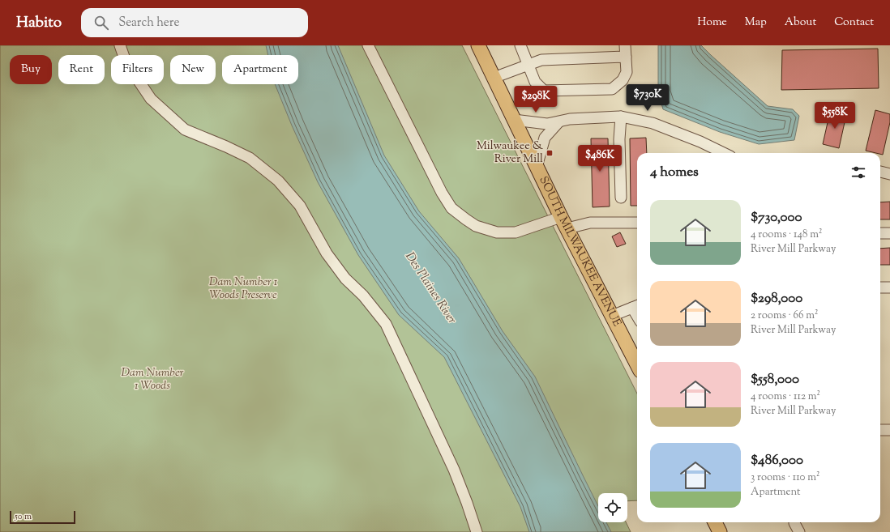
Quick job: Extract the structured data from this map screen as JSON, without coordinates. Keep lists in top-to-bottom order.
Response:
{
  "streets": {
    "main road": ["SOUTH MILWAUKEE AVENUE"]
  },
  "water": ["Des Plaines River"],
  "parks": ["Dam Number 1 Woods Preserve", "Dam Number 1 Woods"],
  "places": {
    "transit": ["Milwaukee & River Mill"]
  },
  "scale_bar": "50 m",
  "page": {
    "header": "Habito",
    "search": "Search here",
    "nav": [
      "Home",
      "Map",
      "About",
      "Contact"
    ],
    "chip": [
      "Buy",
      "Rent",
      "Filters",
      "New",
      "Apartment"
    ],
    "price": [
      "$730K",
      "$298K",
      "$558K",
      "$486K"
    ],
    "heading": "4 homes",
    "list": [
      {
        "name": "$730,000",
        "note": "4 rooms · 148 m² · River Mill Parkway"
      },
      {
        "name": "$298,000",
        "note": "2 rooms · 66 m² · River Mill Parkway"
      },
      {
        "name": "$558,000",
        "note": "4 rooms · 112 m² · River Mill Parkway"
      },
      {
        "name": "$486,000",
        "note": "3 rooms · 110 m² · Apartment"
      }
    ],
    "scale": "50 m"
  }
}
